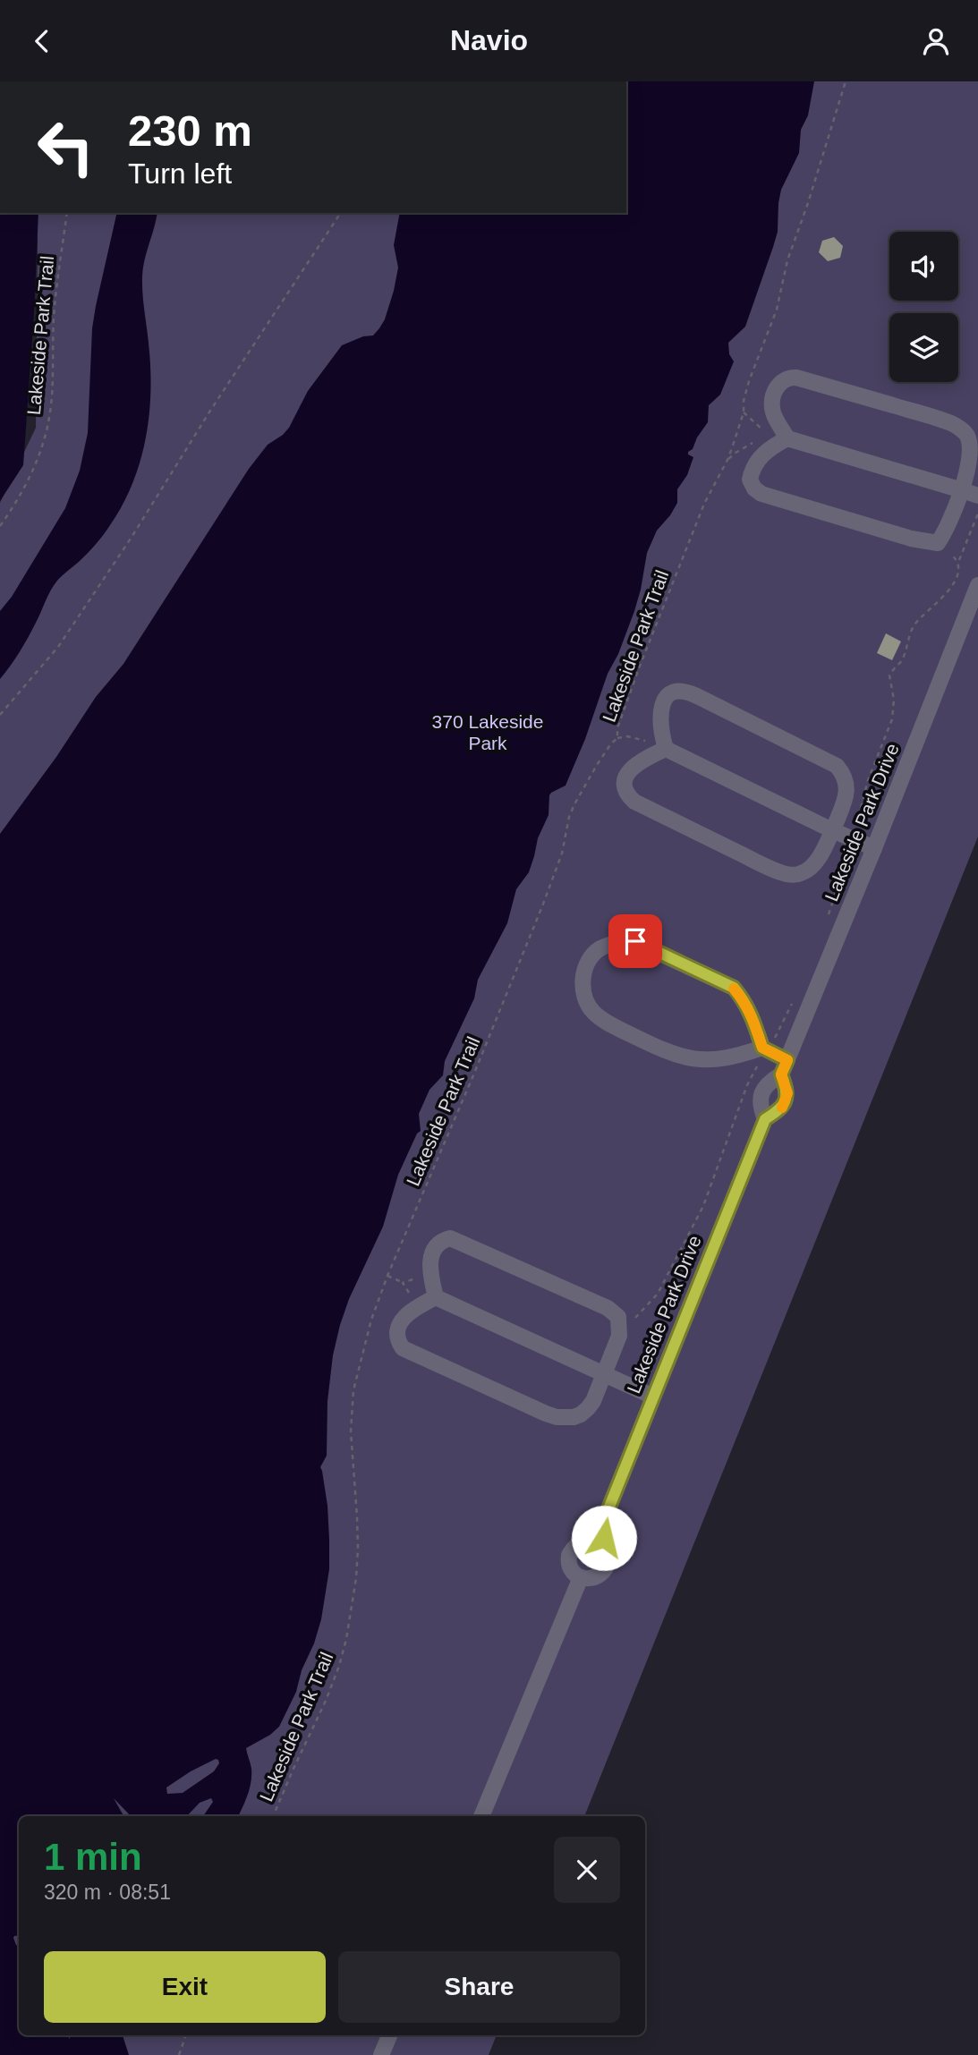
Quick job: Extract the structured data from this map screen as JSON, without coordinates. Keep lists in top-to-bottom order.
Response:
{
  "streets": {
    "street": ["Lakeside Park Drive"],
    "path": ["Lakeside Park Trail"]
  },
  "parks": ["370 Lakeside Park"],
  "page": {
    "header": "Navio",
    "turn": ["230 m", "Turn left"],
    "heading": ["1 min", "320 m · 08:51"],
    "buttons": ["Exit", "Share"]
  }
}
